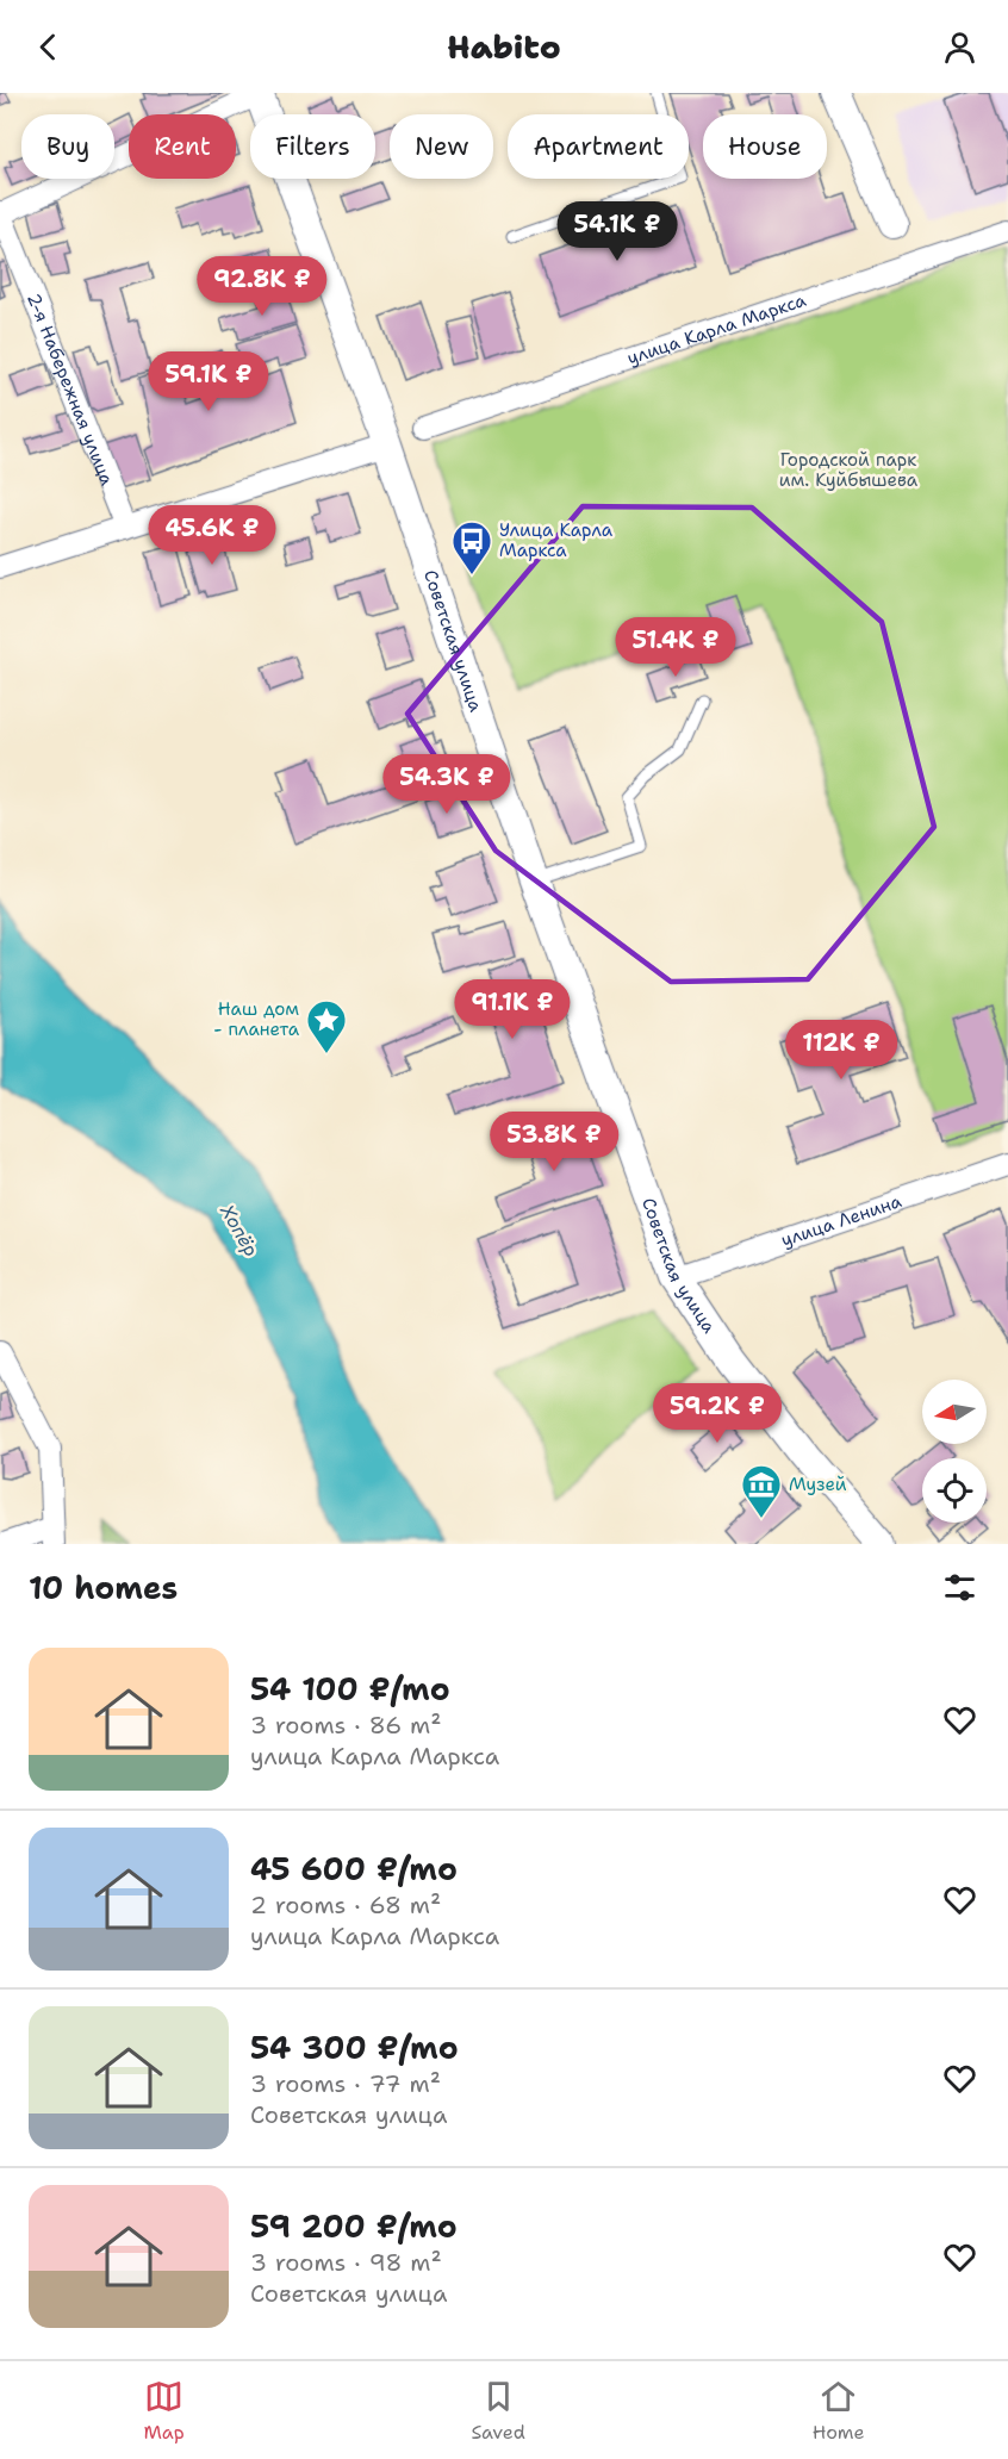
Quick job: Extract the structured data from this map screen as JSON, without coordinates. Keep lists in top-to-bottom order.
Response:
{
  "streets": {
    "street": [
      "улица Карла Маркса",
      "2-я Набережная улица",
      "Советская улица",
      "улица Ленина"
    ]
  },
  "crossings": [
    ["Советская улица", "улица Ленина"]
  ],
  "water": ["Хопёр"],
  "parks": ["Городской парк им. Куйбышева"],
  "places": {
    "bus stop": ["Улица Карла Маркса"],
    "place": ["Наш дом - планета"],
    "museum": ["Музей"]
  },
  "north": "left",
  "page": {
    "header": "Habito",
    "chip": [
      "Buy",
      "Rent",
      "Filters",
      "New",
      "Apartment",
      "House"
    ],
    "price": [
      "54.1K ₽",
      "92.8K ₽",
      "59.1K ₽",
      "45.6K ₽",
      "51.4K ₽",
      "54.3K ₽",
      "91.1K ₽",
      "112K ₽",
      "53.8K ₽",
      "59.2K ₽"
    ],
    "heading": "10 homes",
    "list": [
      {
        "name": "54 100 ₽/mo",
        "note": "3 rooms · 86 m² · улица Карла Маркса"
      },
      {
        "name": "45 600 ₽/mo",
        "note": "2 rooms · 68 m² · улица Карла Маркса"
      },
      {
        "name": "54 300 ₽/mo",
        "note": "3 rooms · 77 m² · Советская улица"
      },
      {
        "name": "59 200 ₽/mo",
        "note": "3 rooms · 98 m² · Советская улица"
      }
    ],
    "tabs": ["Map", "Saved", "Home"]
  }
}
